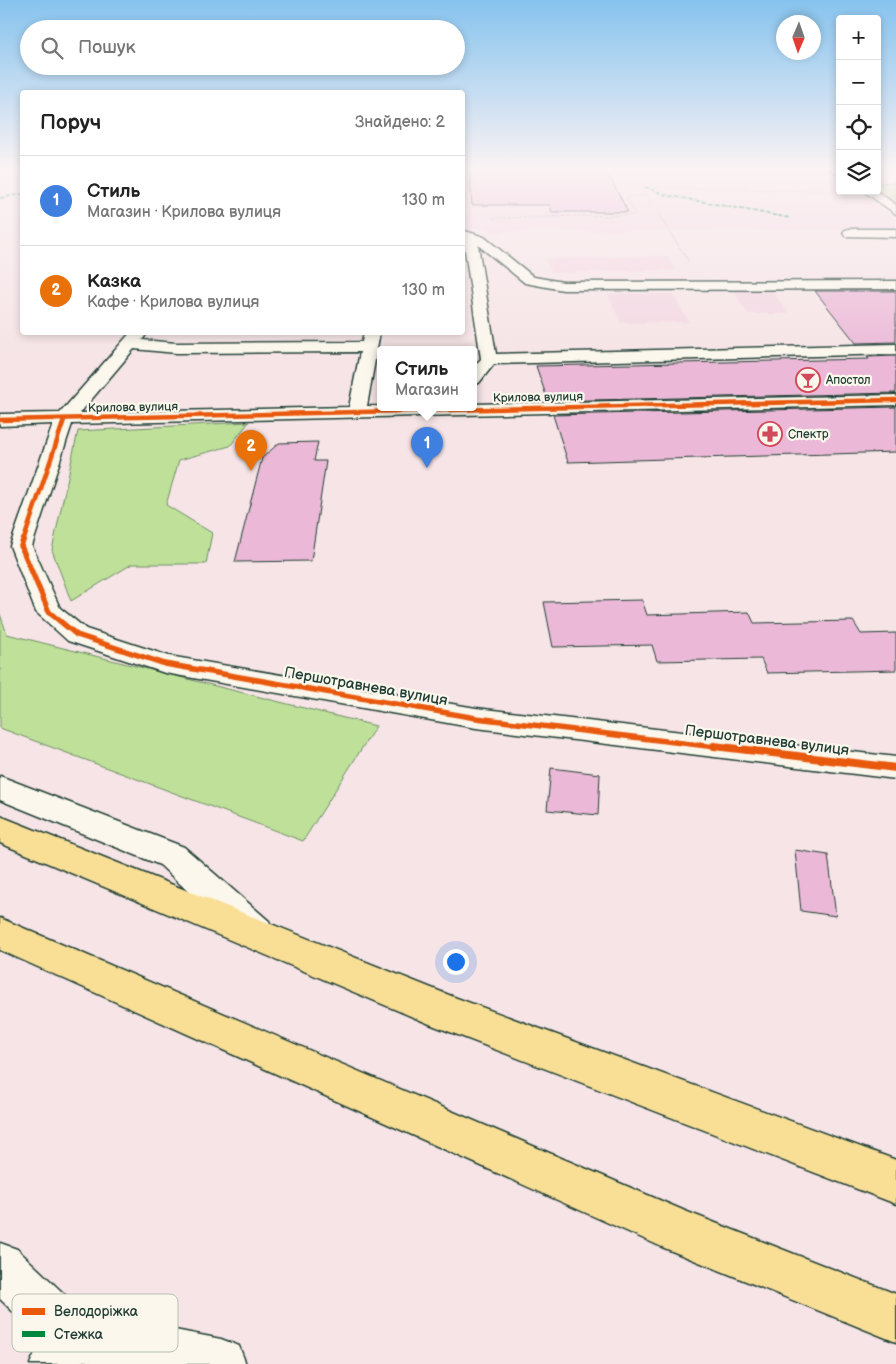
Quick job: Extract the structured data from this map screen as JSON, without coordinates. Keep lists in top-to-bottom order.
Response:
{
  "streets": {
    "street": ["Крилова вулиця", "Першотравнева вулиця"]
  },
  "crossings": [
    ["Крилова вулиця", "Першотравнева вулиця"]
  ],
  "places": {
    "bar": ["Апостол"],
    "pharmacy": ["Спектр"]
  },
  "legend": ["Велодоріжка", "Стежка"],
  "north": "bottom",
  "page": {
    "map_buttons": ["+", "−"],
    "search": "Пошук",
    "heading": ["Поруч", "Знайдено: 2"],
    "list": [
      {
        "mark": "1",
        "name": "Стиль",
        "note": "Магазин · Крилова вулиця",
        "value": "130 m"
      },
      {
        "mark": "2",
        "name": "Казка",
        "note": "Кафе · Крилова вулиця",
        "value": "130 m"
      }
    ],
    "popup": ["Стиль", "Магазин"],
    "pins": ["1", "2"]
  }
}
